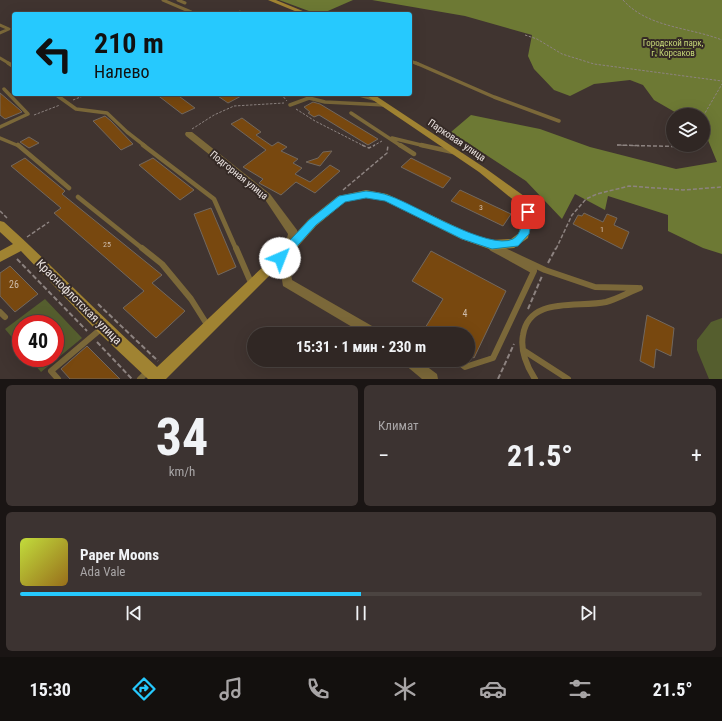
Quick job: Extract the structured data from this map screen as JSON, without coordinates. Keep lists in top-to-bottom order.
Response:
{
  "streets": {
    "street": ["Парковая улица", "Подгорная улица", "Краснофлотская улица"]
  },
  "parks": ["Городской парк, г. Корсаков"],
  "house_numbers": [
    "3",
    "1",
    "25",
    "26",
    "4"
  ],
  "page": {
    "turn": ["210 m", "Налево"],
    "limit": "40",
    "trip": "15:31 · 1 мин · 230 m",
    "tile": [
      ["34", "km/h"],
      "Климат"
    ],
    "heat": ["−", "21.5°", "+"],
    "song": ["Paper Moons", "Ada Vale"],
    "tabs": ["15:30", "21.5°"]
  }
}
